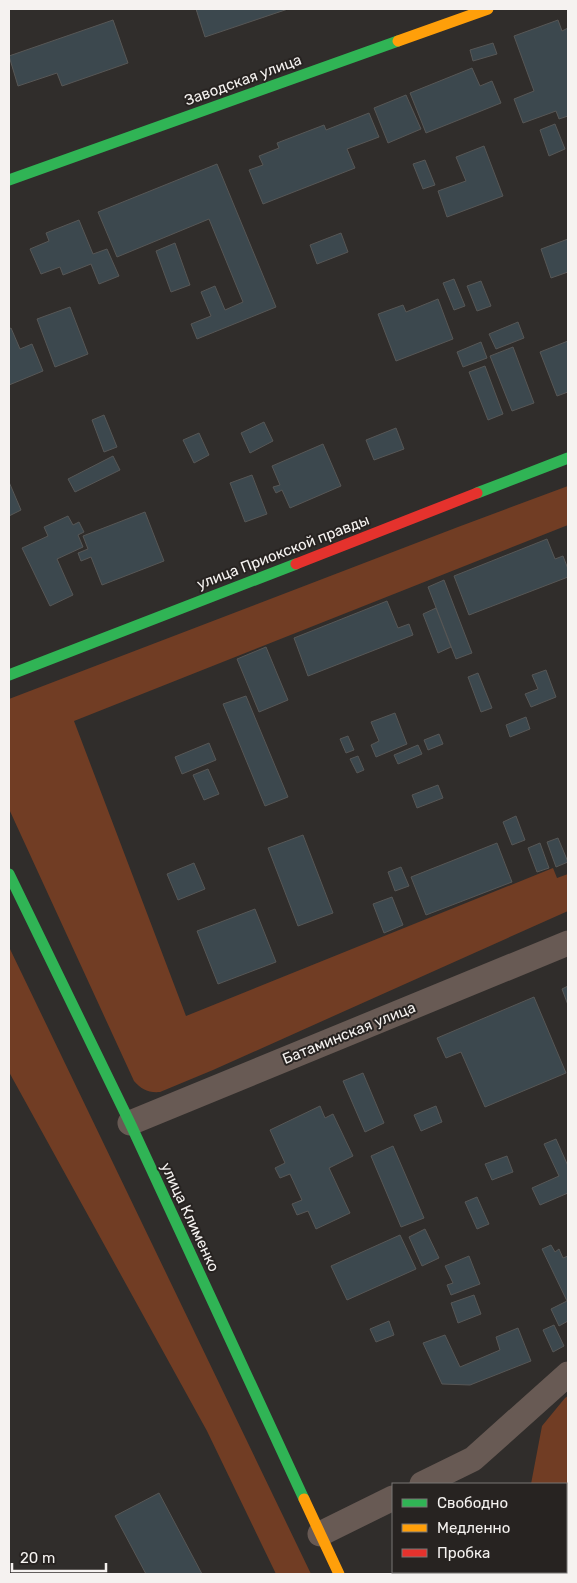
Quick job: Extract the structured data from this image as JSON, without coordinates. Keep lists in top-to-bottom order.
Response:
{
  "streets": {
    "street": [
      "Заводская улица",
      "улица Приокской правды",
      "Батаминская улица",
      "улица Клименко"
    ]
  },
  "crossings": [
    ["Батаминская улица", "улица Клименко"]
  ],
  "legend": ["Свободно", "Медленно", "Пробка"],
  "scale_bar": "20 m"
}
